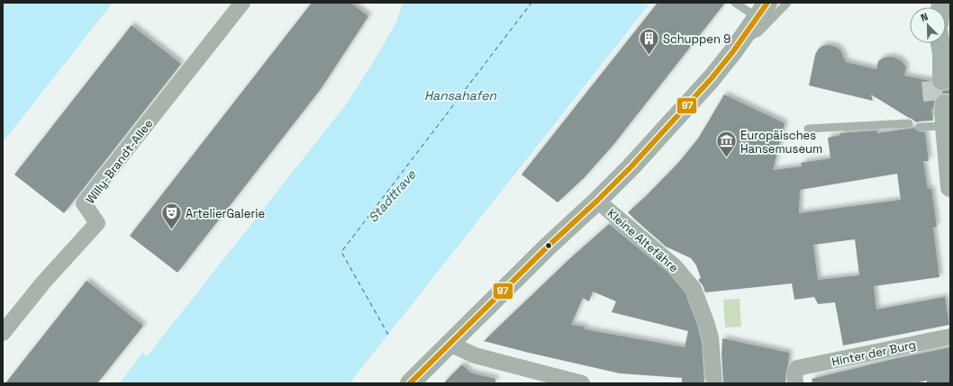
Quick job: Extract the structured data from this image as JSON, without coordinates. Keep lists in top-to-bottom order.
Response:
{
  "streets": {
    "street": ["Willy-Brandt-Allee", "Kleine Altefähre", "Hinter der Burg"]
  },
  "water": ["Hansahafen", "Stadttrave"],
  "places": {
    "building": ["Schuppen 9"],
    "museum": ["Europäisches Hansemuseum"],
    "theatre": ["ArtelierGalerie"]
  },
  "lines": ["transit line 97"],
  "north": "top left"
}
